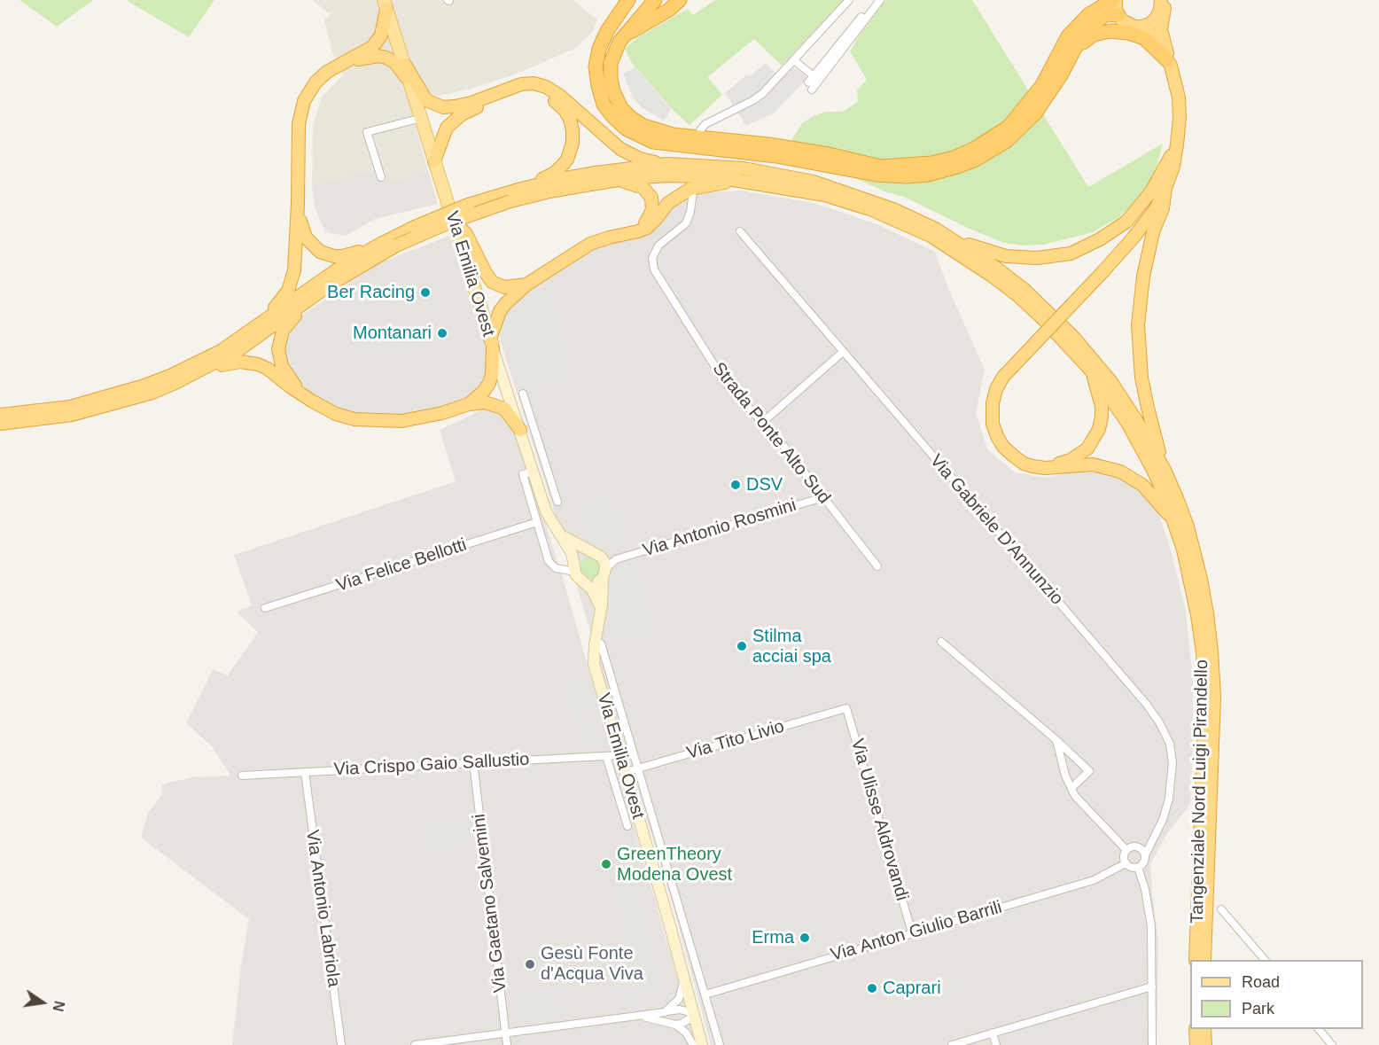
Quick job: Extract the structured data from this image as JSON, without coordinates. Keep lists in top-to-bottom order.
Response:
{
  "streets": {
    "highway": ["Tangenziale Nord Luigi Pirandello"],
    "main road": ["Via Emilia Ovest"],
    "street": [
      "Strada Ponte Alto Sud",
      "Via Antonio Rosmini",
      "Via Gabriele D'Annunzio",
      "Via Felice Bellotti",
      "Via Tito Livio",
      "Via Crispo Gaio Sallustio",
      "Via Ulisse Aldrovandi",
      "Via Gaetano Salvemini",
      "Via Antonio Labriola",
      "Via Anton Giulio Barrili"
    ]
  },
  "crossings": [
    ["Via Emilia Ovest", "Via Tito Livio"],
    ["Via Emilia Ovest", "Via Crispo Gaio Sallustio"],
    ["Via Emilia Ovest", "Via Anton Giulio Barrili"],
    ["Strada Ponte Alto Sud", "Via Antonio Rosmini"],
    ["Via Gabriele D'Annunzio", "Via Anton Giulio Barrili"],
    ["Via Tito Livio", "Via Ulisse Aldrovandi"],
    ["Via Crispo Gaio Sallustio", "Via Gaetano Salvemini"],
    ["Via Crispo Gaio Sallustio", "Via Antonio Labriola"],
    ["Via Ulisse Aldrovandi", "Via Anton Giulio Barrili"]
  ],
  "places": [
    "Ber Racing",
    "Montanari",
    "DSV",
    "Stilma acciai spa",
    "GreenTheory Modena Ovest",
    "Erma",
    "Gesù Fonte d'Acqua Viva",
    "Caprari"
  ],
  "legend": ["Road", "Park"],
  "north": "right"
}
